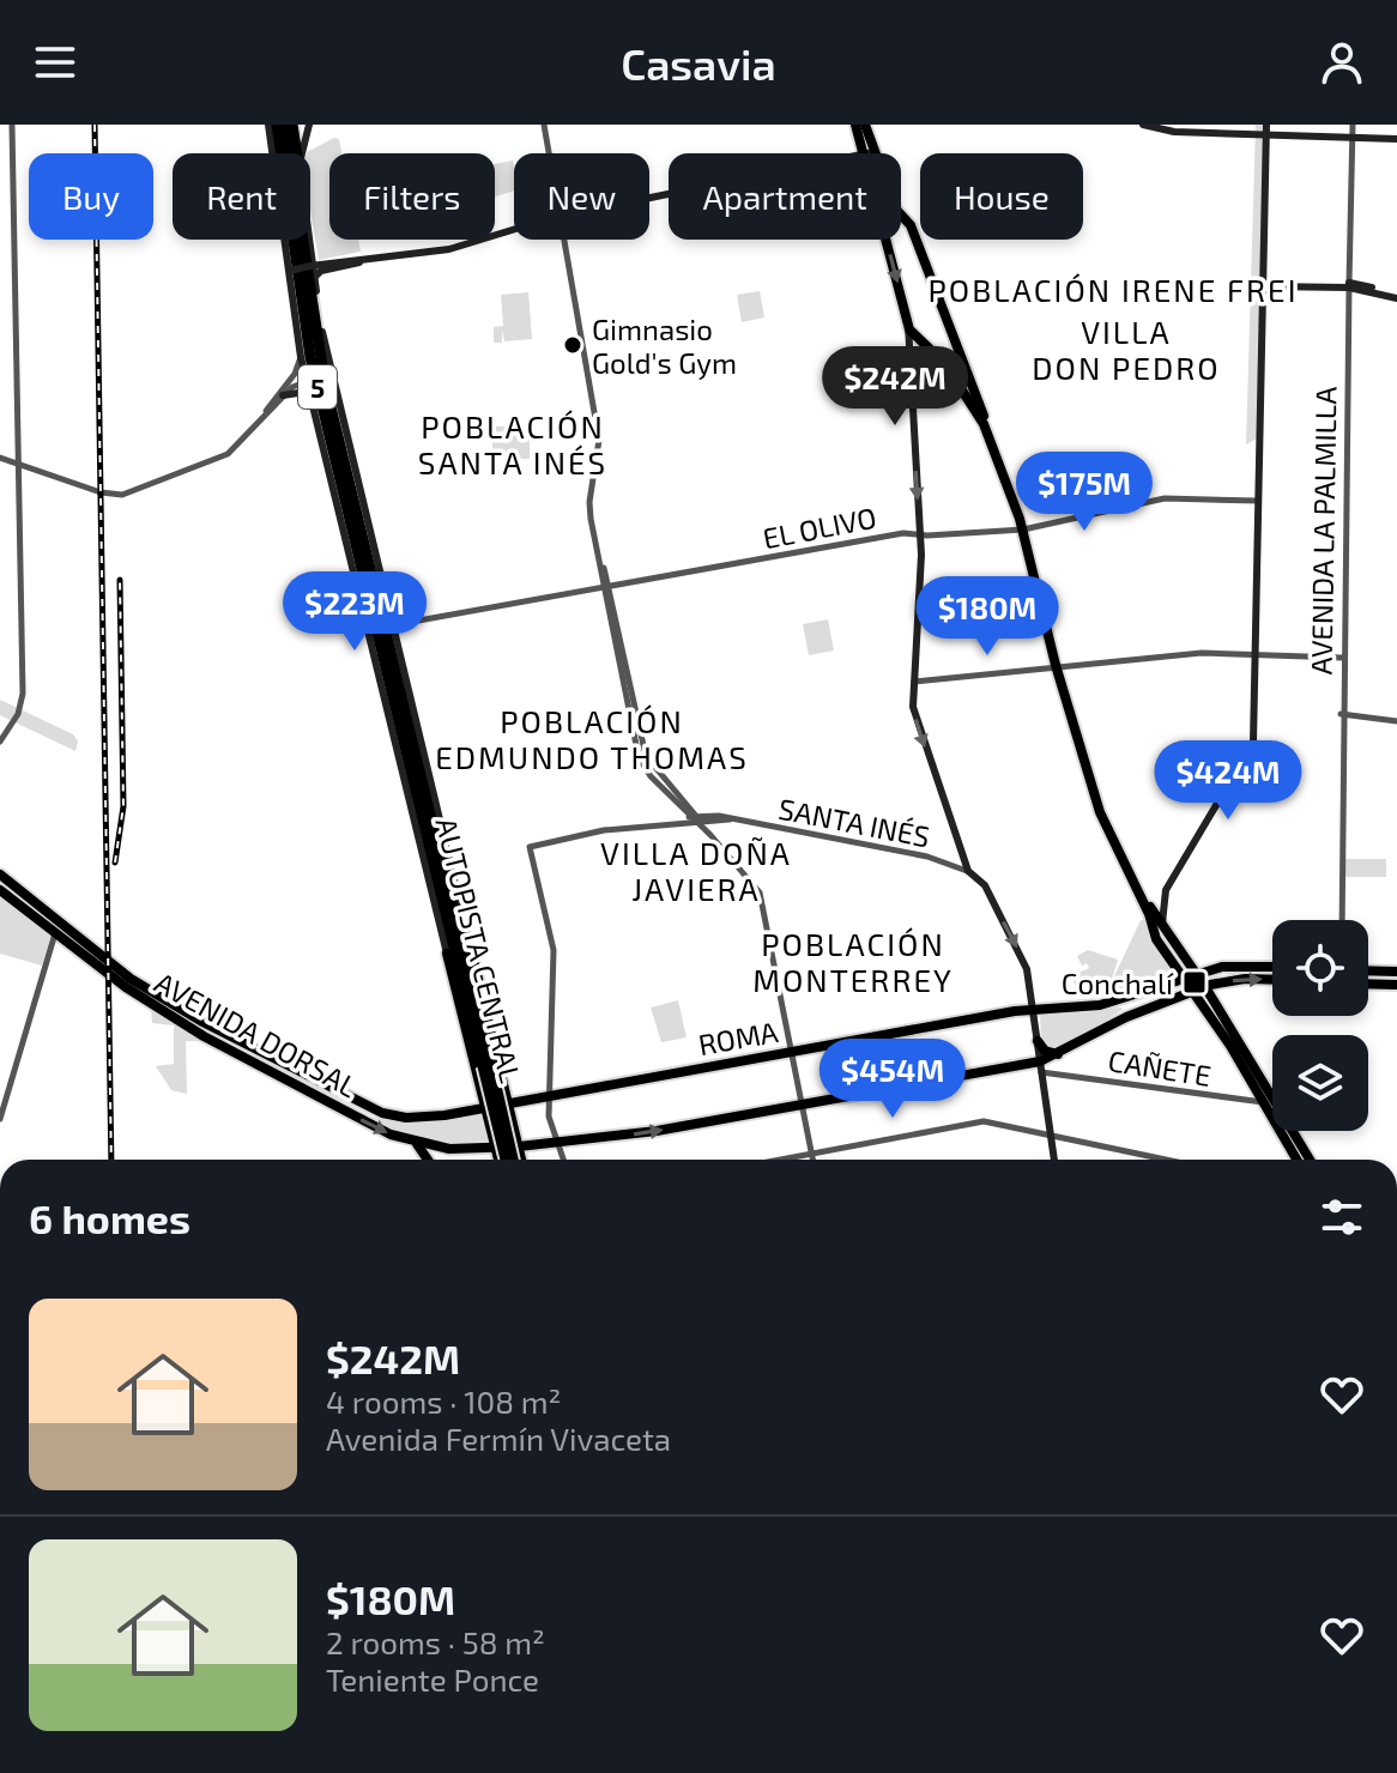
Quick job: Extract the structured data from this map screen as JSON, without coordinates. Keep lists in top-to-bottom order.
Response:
{
  "streets": {
    "highway": ["5", "AUTOPISTA CENTRAL"],
    "main road": ["AVENIDA DORSAL", "ROMA"],
    "street": [
      "EL OLIVO",
      "AVENIDA LA PALMILLA",
      "SANTA INÉS",
      "CAÑETE"
    ]
  },
  "crossings": [
    ["SANTA INÉS", "ROMA"],
    ["AVENIDA DORSAL", "ROMA"],
    ["AVENIDA DORSAL", "CAÑETE"]
  ],
  "districts": [
    "POBLACIÓN IRENE FREI",
    "VILLA DON PEDRO",
    "POBLACIÓN SANTA INÉS",
    "POBLACIÓN EDMUNDO THOMAS",
    "VILLA DOÑA JAVIERA",
    "POBLACIÓN MONTERREY"
  ],
  "places": {
    "other": ["Gimnasio Gold's Gym"],
    "transit": ["Conchalí"]
  },
  "page": {
    "header": "Casavia",
    "chip": [
      "Buy",
      "Rent",
      "Filters",
      "New",
      "Apartment",
      "House"
    ],
    "price": [
      "$242M",
      "$175M",
      "$223M",
      "$180M",
      "$424M",
      "$454M"
    ],
    "heading": "6 homes",
    "list": [
      {
        "name": "$242M",
        "note": "4 rooms · 108 m² · Avenida Fermín Vivaceta"
      },
      {
        "name": "$180M",
        "note": "2 rooms · 58 m² · Teniente Ponce"
      }
    ]
  }
}
